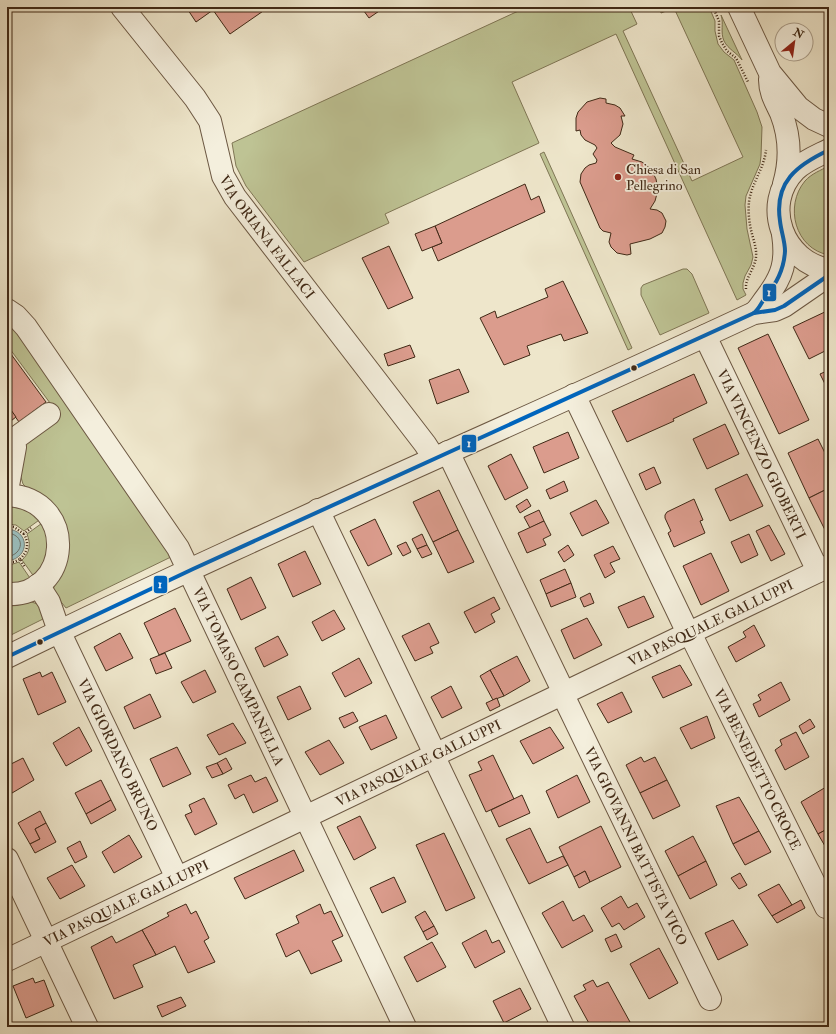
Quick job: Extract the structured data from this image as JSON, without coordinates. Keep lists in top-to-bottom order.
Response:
{
  "streets": {
    "street": [
      "VIA ORIANA FALLACI",
      "VIA VINCENZO GIOBERTI",
      "VIA PASQUALE GALLUPPI",
      "VIA TOMASO CAMPANELLA",
      "VIA GIORDANO BRUNO",
      "VIA BENEDETTO CROCE",
      "VIA GIOVANNI BATTISTA VICO"
    ]
  },
  "crossings": [
    ["VIA ORIANA FALLACI", "VIA GIOVANNI BATTISTA VICO"],
    ["VIA VINCENZO GIOBERTI", "VIA PASQUALE GALLUPPI"],
    ["VIA PASQUALE GALLUPPI", "VIA TOMASO CAMPANELLA"],
    ["VIA PASQUALE GALLUPPI", "VIA GIORDANO BRUNO"],
    ["VIA PASQUALE GALLUPPI", "VIA BENEDETTO CROCE"],
    ["VIA PASQUALE GALLUPPI", "VIA GIOVANNI BATTISTA VICO"]
  ],
  "places": ["Chiesa di San Pellegrino"],
  "lines": ["transit line 1"],
  "north": "top right"
}
